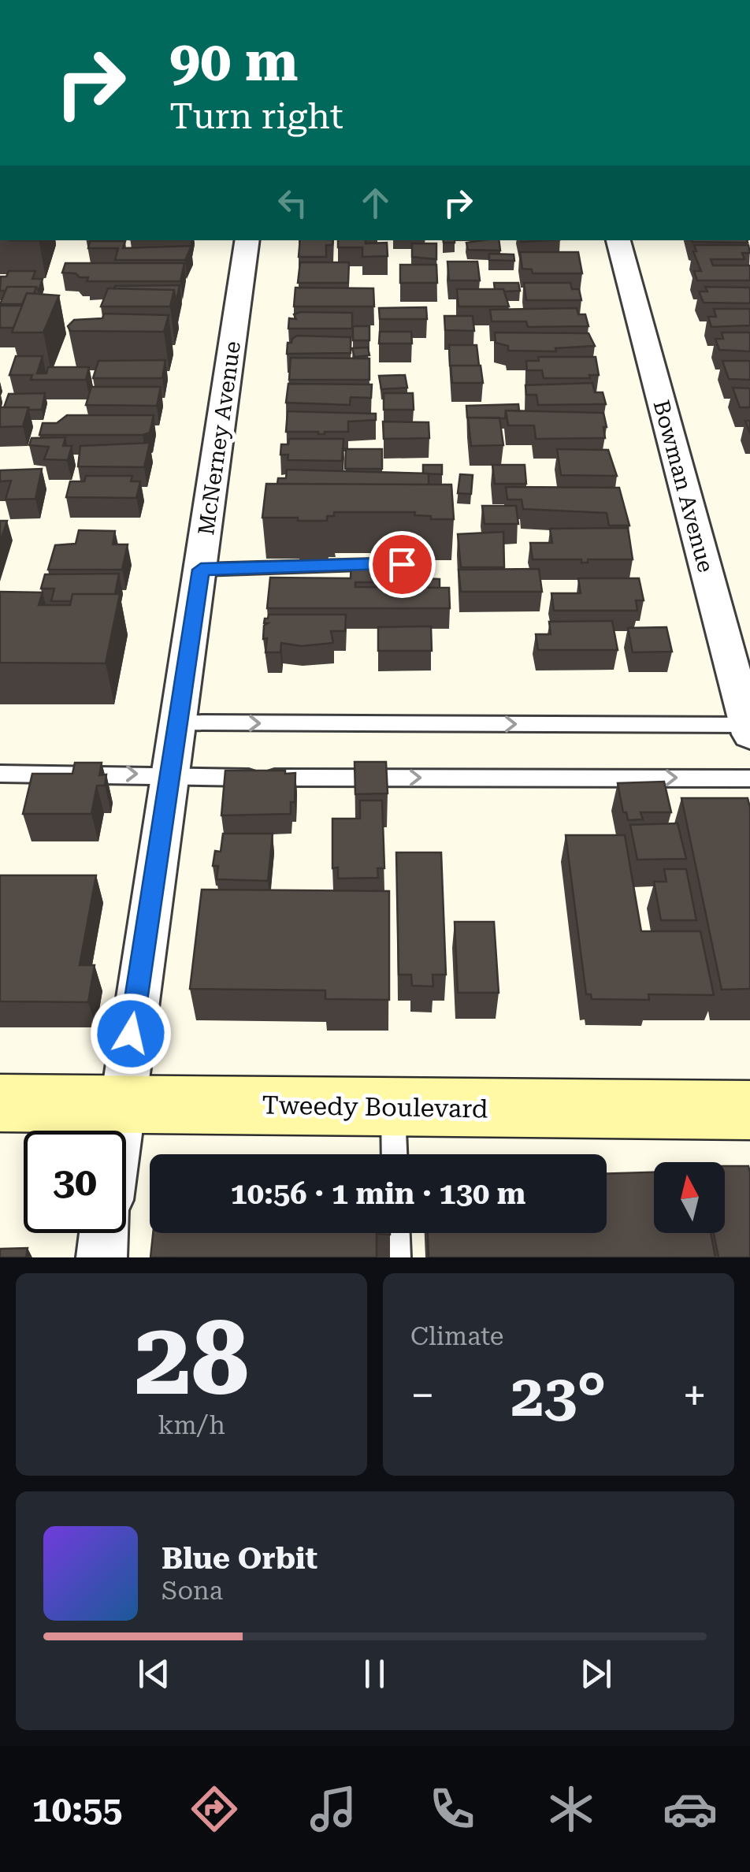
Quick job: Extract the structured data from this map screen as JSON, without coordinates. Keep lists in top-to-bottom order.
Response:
{
  "streets": {
    "main road": ["Tweedy Boulevard"],
    "street": ["McNerney Avenue", "Bowman Avenue"]
  },
  "crossings": [
    ["McNerney Avenue", "Tweedy Boulevard"]
  ],
  "north": "top",
  "page": {
    "turn": ["90 m", "Turn right"],
    "limit": "30",
    "trip": "10:56 · 1 min · 130 m",
    "tile": [
      ["28", "km/h"],
      "Climate"
    ],
    "heat": ["−", "23°", "+"],
    "song": ["Blue Orbit", "Sona"],
    "tabs": "10:55"
  }
}
